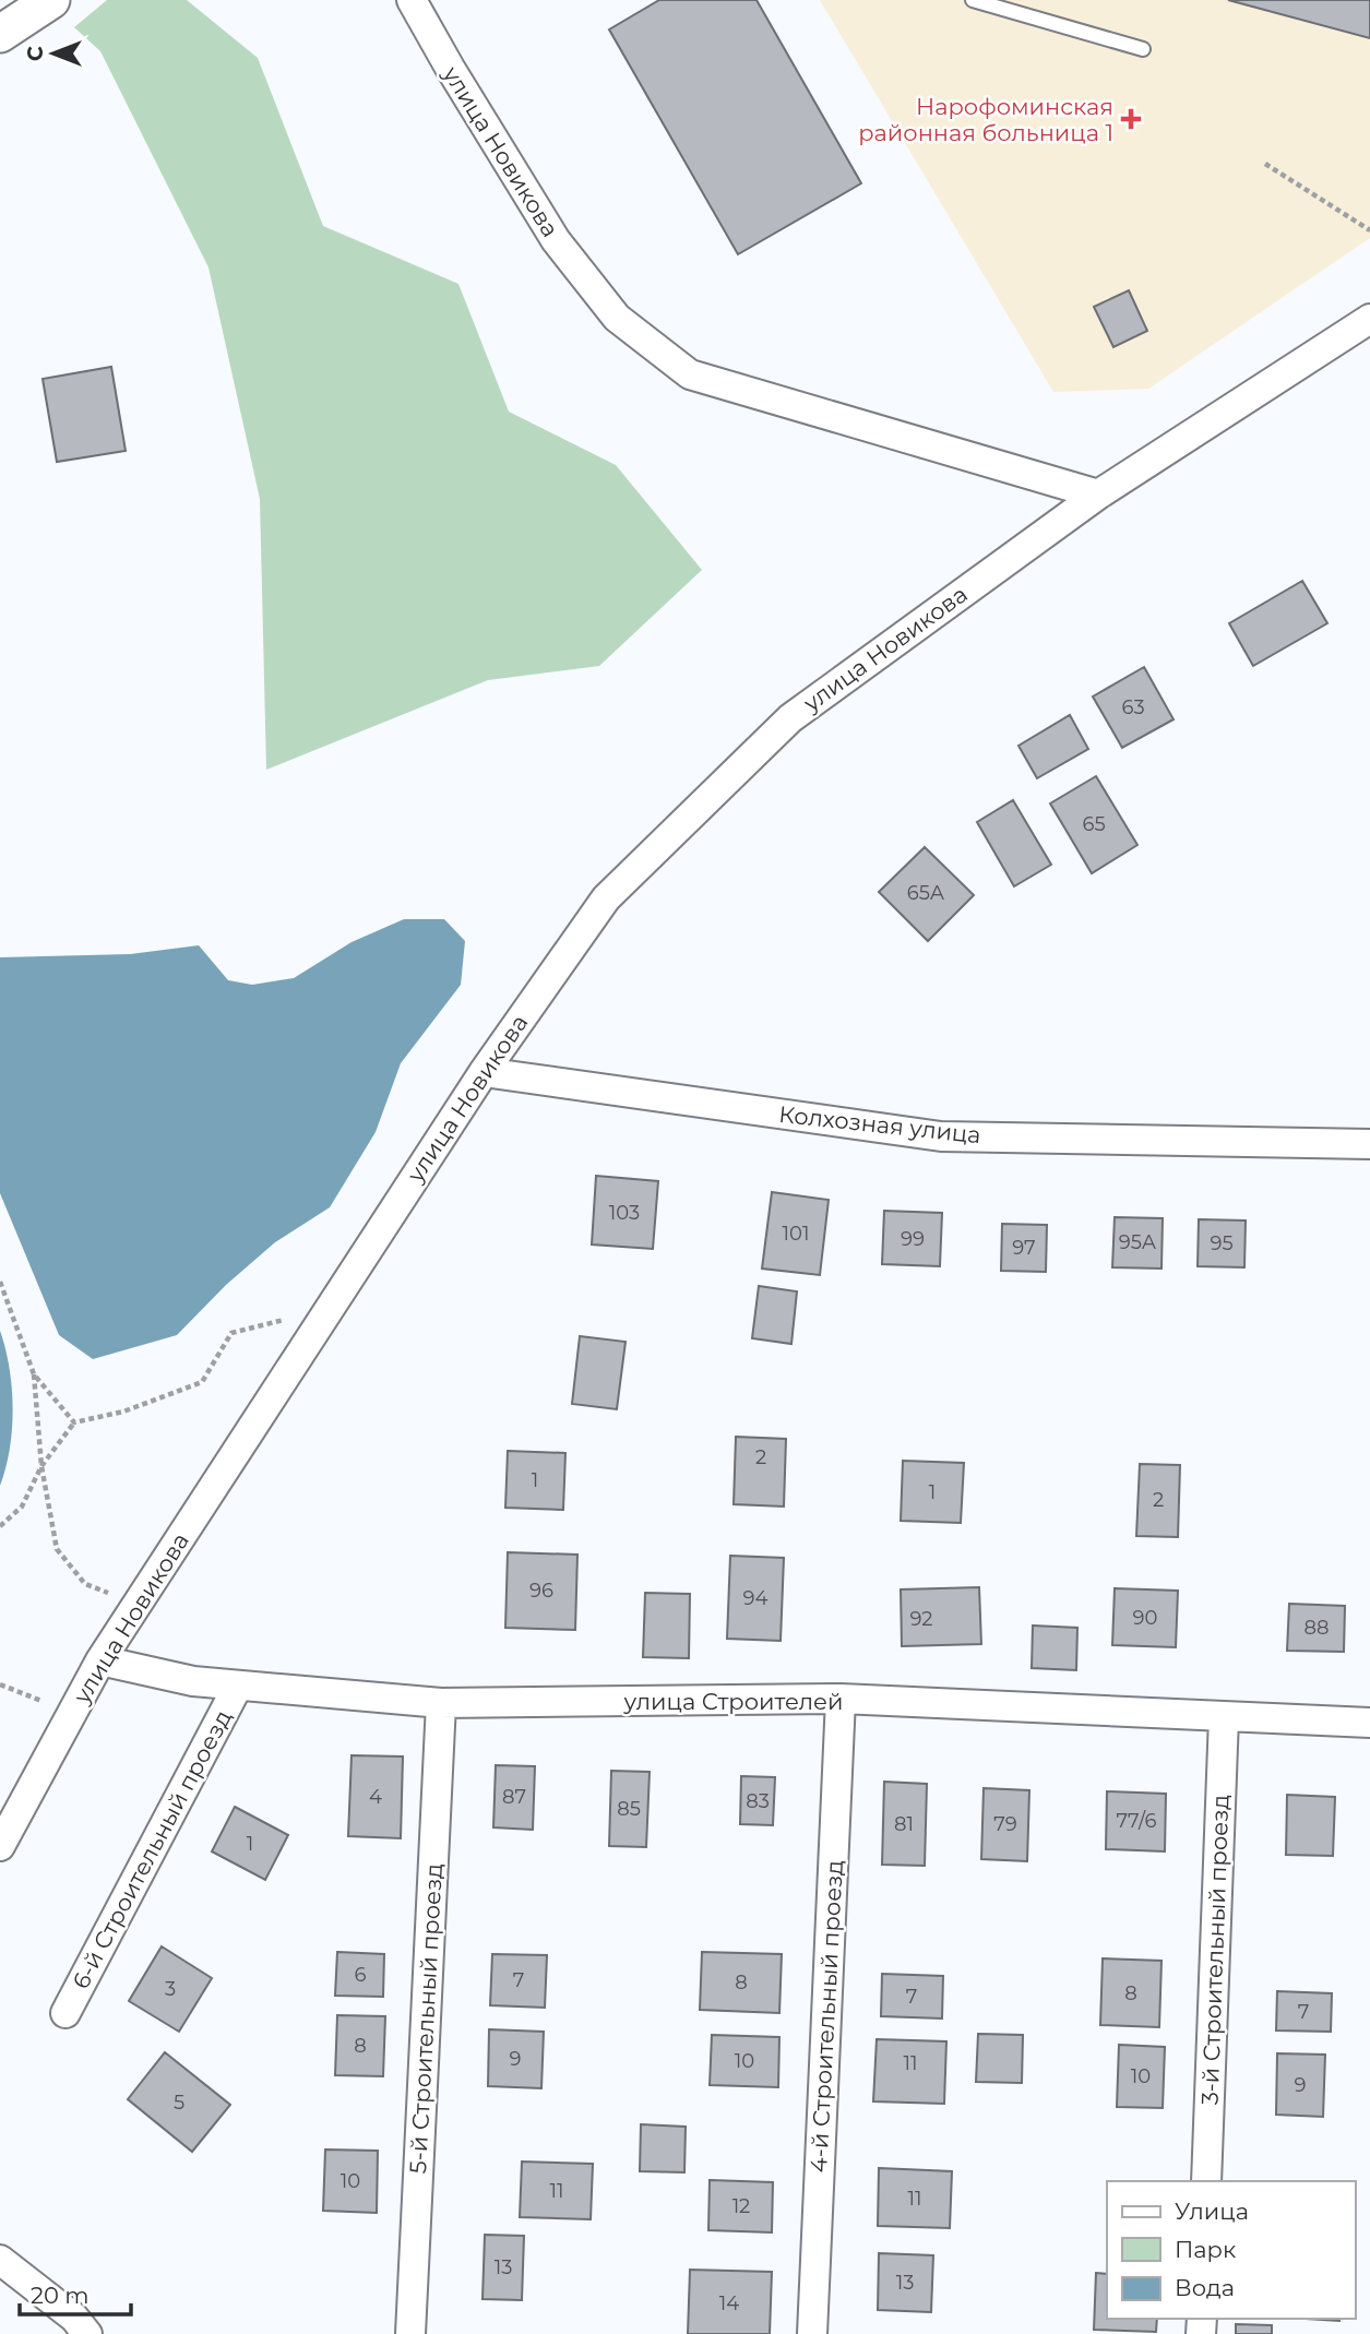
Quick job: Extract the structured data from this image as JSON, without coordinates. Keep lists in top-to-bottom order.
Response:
{
  "streets": {
    "street": [
      "улица Новикова",
      "Колхозная улица",
      "улица Строителей",
      "6-й Строительный проезд",
      "3-й Строительный проезд",
      "4-й Строительный проезд",
      "5-й Строительный проезд"
    ]
  },
  "crossings": [
    ["улица Новикова", "Колхозная улица"],
    ["улица Новикова", "улица Строителей"],
    ["улица Строителей", "6-й Строительный проезд"],
    ["улица Строителей", "3-й Строительный проезд"],
    ["улица Строителей", "4-й Строительный проезд"],
    ["улица Строителей", "5-й Строительный проезд"]
  ],
  "places": {
    "health": ["Нарофоминская районная больница 1"]
  },
  "house_numbers": [
    "63",
    "65",
    "65А",
    "103",
    "101",
    "99",
    "95А",
    "95",
    "97",
    "2",
    "1",
    "1",
    "2",
    "96",
    "94",
    "90",
    "92",
    "88",
    "4",
    "87",
    "83",
    "85",
    "77/6",
    "81",
    "79",
    "1",
    "6",
    "7",
    "8",
    "3",
    "8",
    "7",
    "7",
    "8",
    "9",
    "10",
    "11",
    "10",
    "9",
    "5",
    "10",
    "11",
    "11",
    "12",
    "13",
    "13",
    "14"
  ],
  "legend": ["Улица", "Парк", "Вода"],
  "scale_bar": "20 m",
  "north": "left"
}
